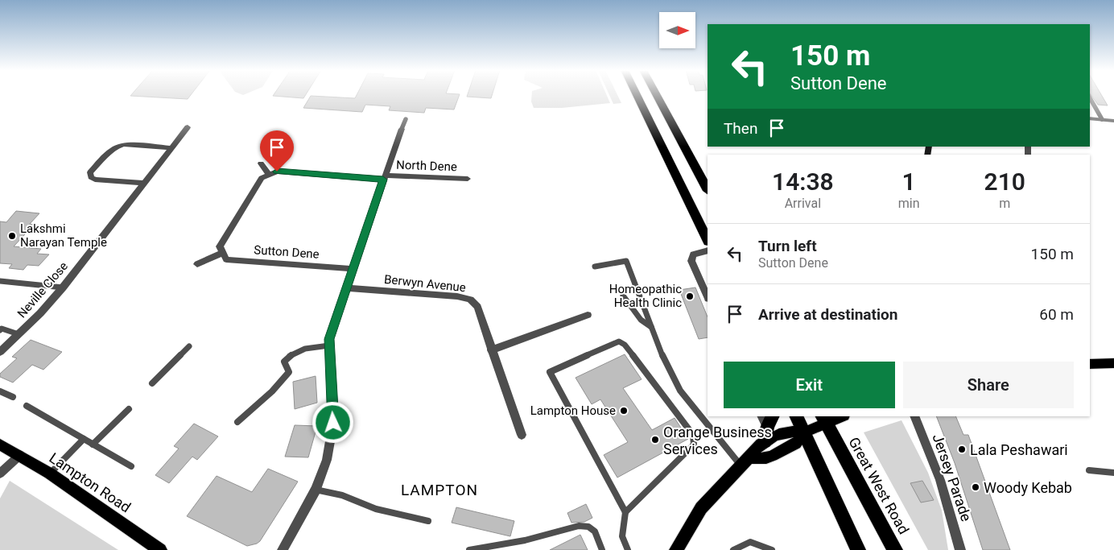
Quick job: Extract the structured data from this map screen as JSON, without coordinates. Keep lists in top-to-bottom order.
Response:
{
  "streets": {
    "highway": ["Great West Road"],
    "main road": ["Lampton Road"],
    "street": [
      "North Dene",
      "Sutton Dene",
      "Berwyn Avenue",
      "Neville Close",
      "Jersey Parade"
    ]
  },
  "districts": ["LAMPTON"],
  "places": [
    "Lakshmi Narayan Temple",
    "Homeopathic Health Clinic",
    "Lampton House",
    "Orange Business Services",
    "Lala Peshawari",
    "Woody Kebab"
  ],
  "north": "right",
  "page": {
    "turn": ["150 m", "Sutton Dene"],
    "then": "Then",
    "eta": [
      "14:38",
      "Arrival",
      "1",
      "min",
      "210",
      "m"
    ],
    "list": [
      {
        "name": "Turn left",
        "note": "Sutton Dene",
        "value": "150 m"
      },
      {
        "name": "Arrive at destination",
        "value": "60 m"
      }
    ],
    "buttons": ["Exit", "Share"]
  }
}
